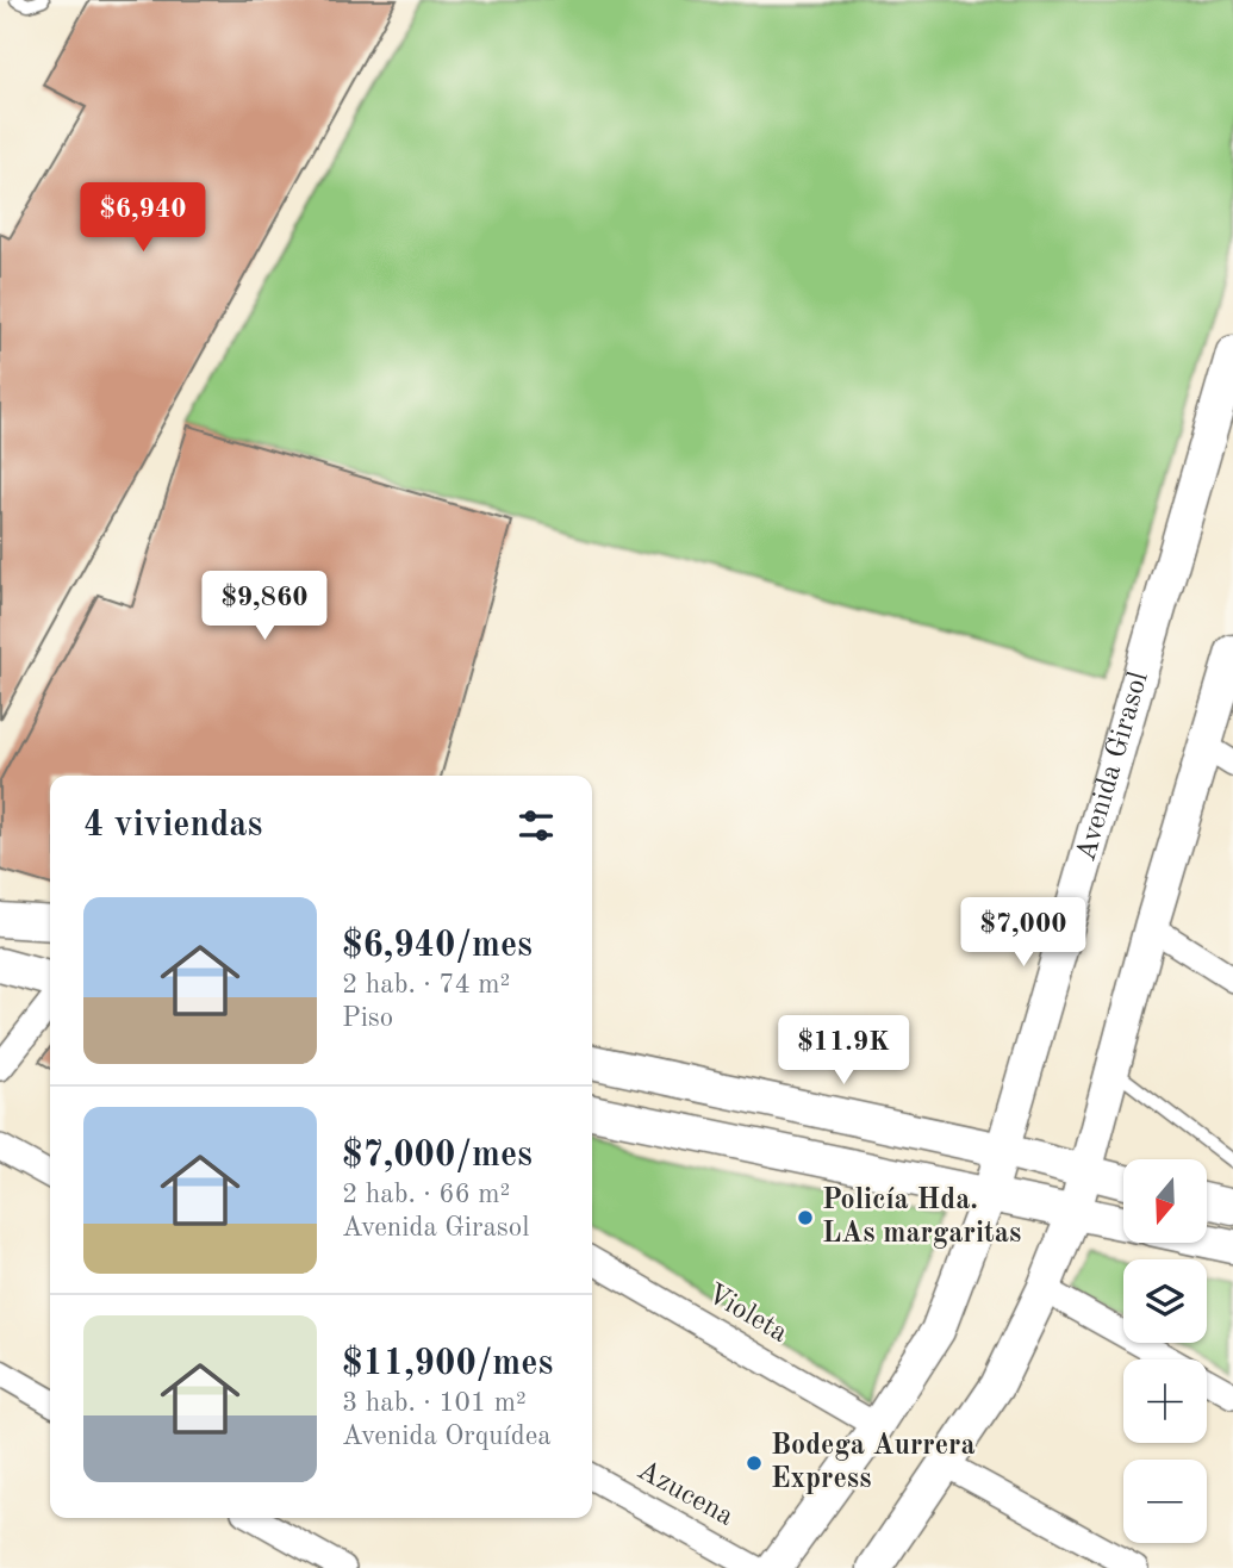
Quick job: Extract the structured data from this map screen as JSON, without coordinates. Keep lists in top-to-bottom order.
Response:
{
  "streets": {
    "street": ["Avenida Girasol", "Violeta", "Azucena"]
  },
  "crossings": [
    ["Avenida Girasol", "Violeta"]
  ],
  "places": ["Policía Hda. LAs margaritas", "Bodega Aurrera Express"],
  "north": "bottom",
  "page": {
    "price": [
      "$6,940",
      "$9,860",
      "$7,000",
      "$11.9K"
    ],
    "heading": "4 viviendas",
    "list": [
      {
        "name": "$6,940/mes",
        "note": "2 hab. · 74 m² · Piso"
      },
      {
        "name": "$7,000/mes",
        "note": "2 hab. · 66 m² · Avenida Girasol"
      },
      {
        "name": "$11,900/mes",
        "note": "3 hab. · 101 m² · Avenida Orquídea"
      }
    ],
    "map_buttons": ["+", "−"]
  }
}
